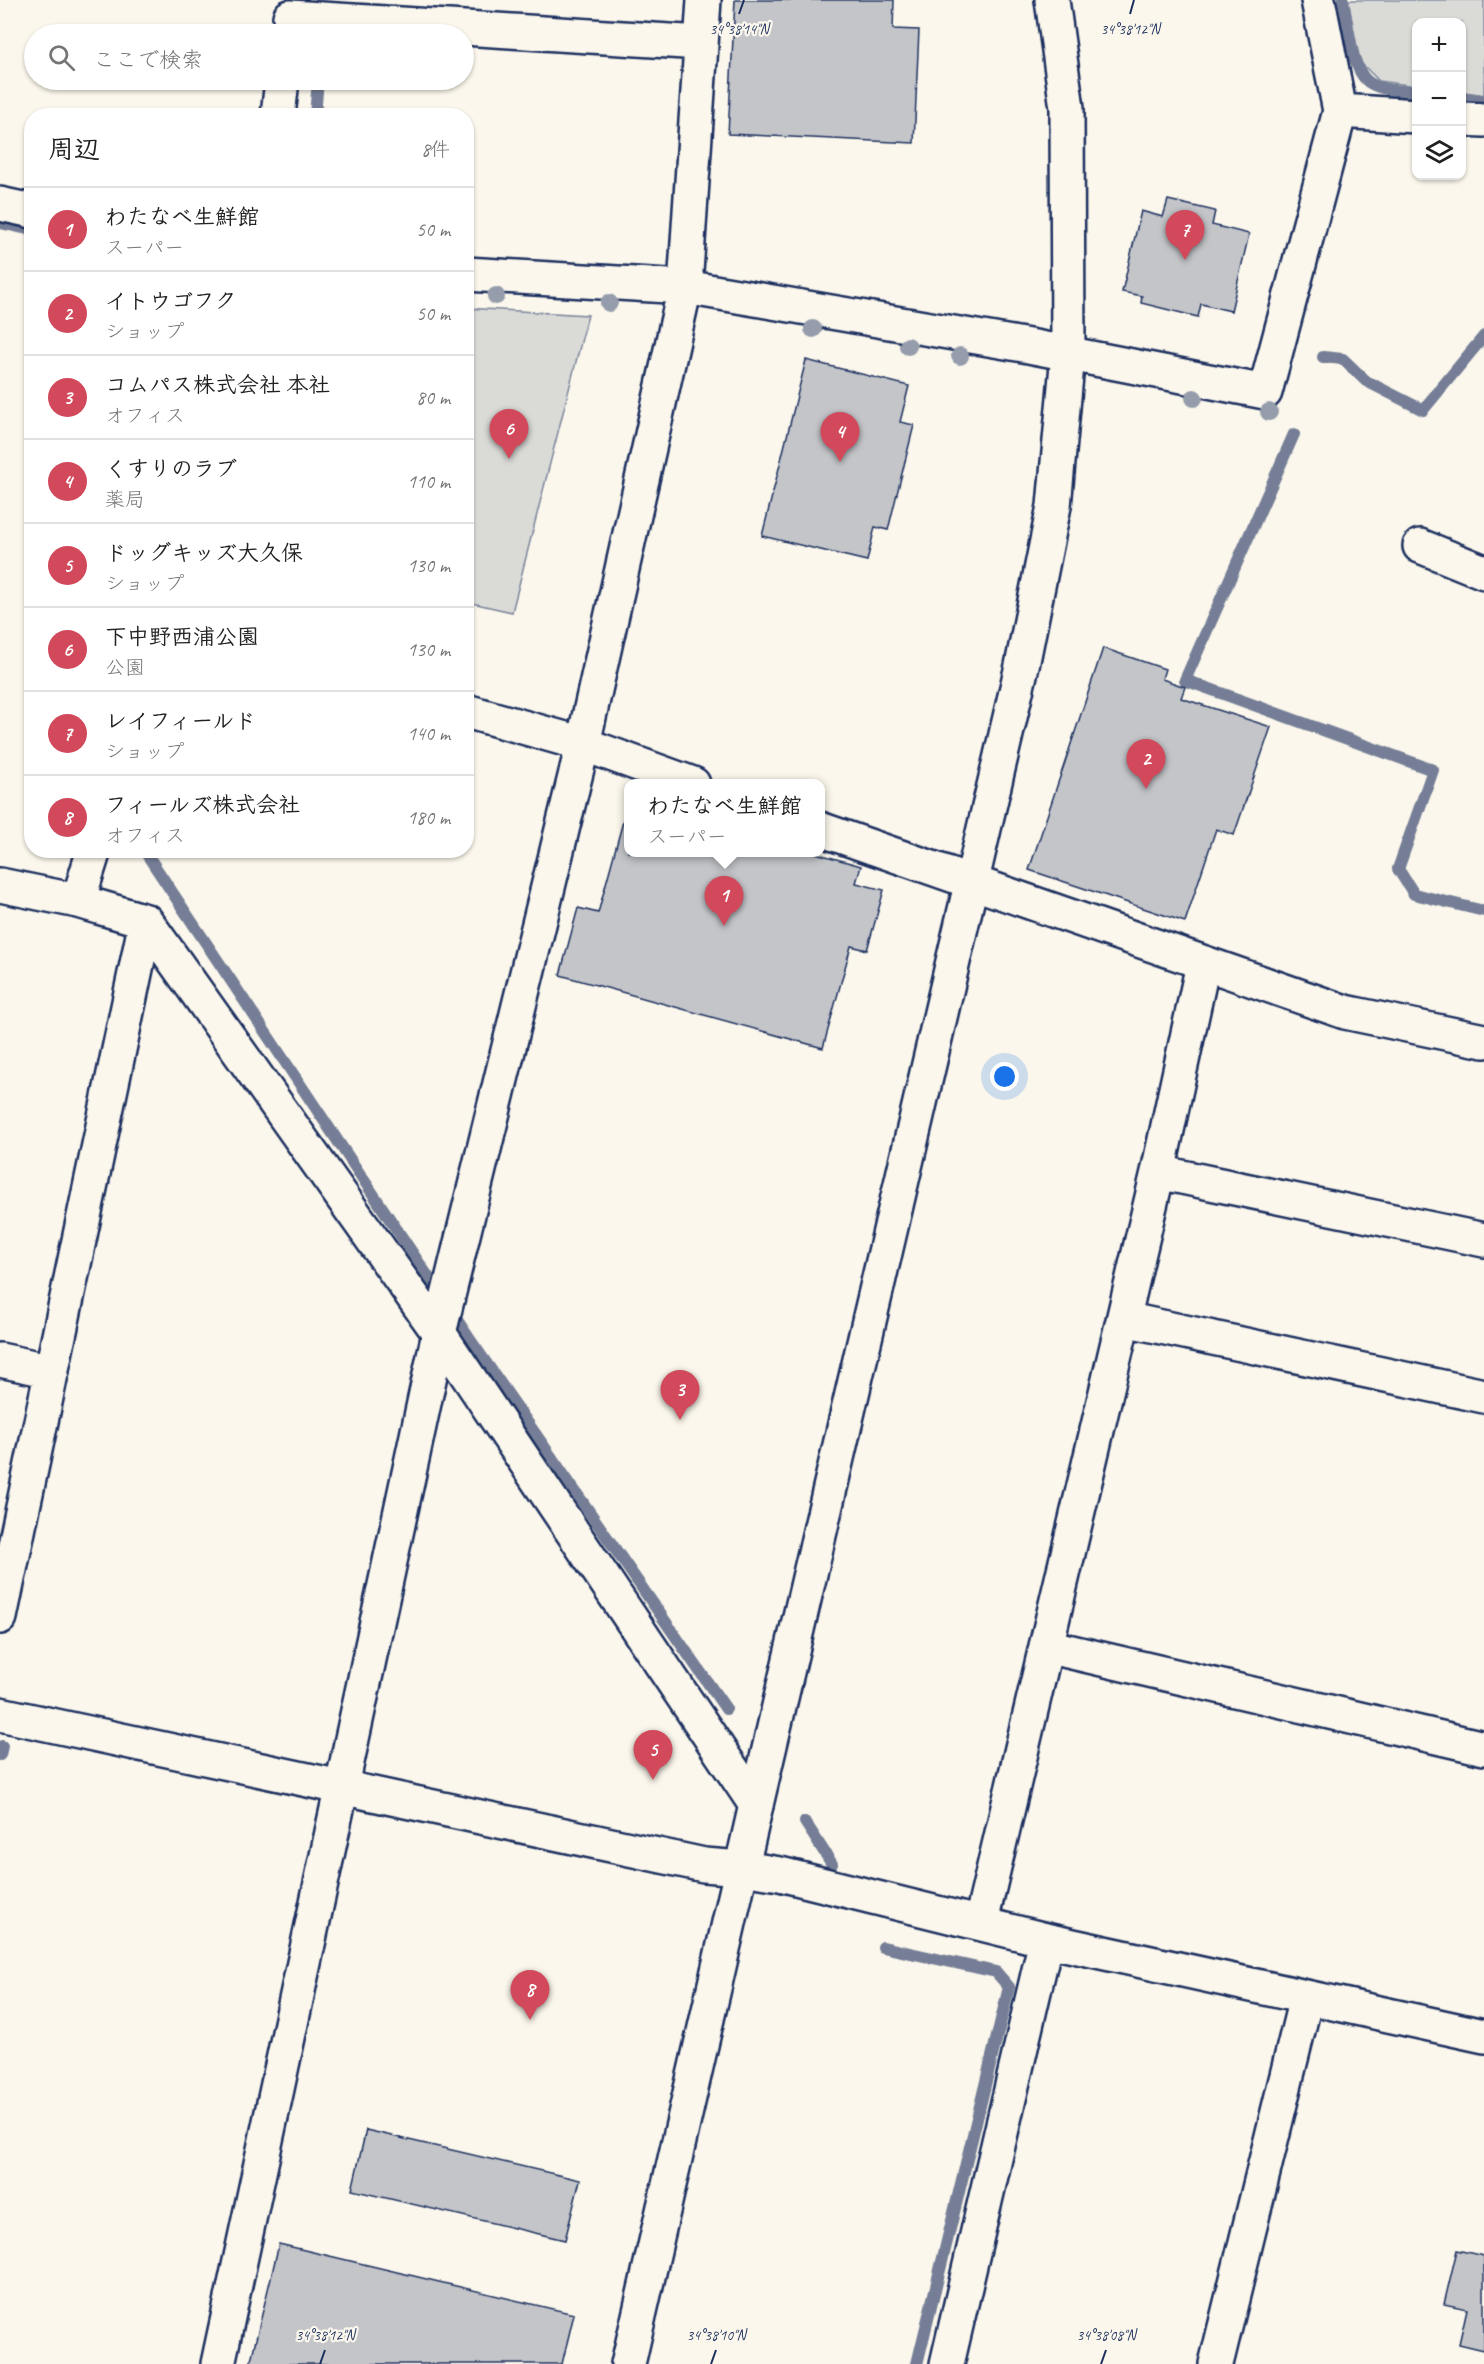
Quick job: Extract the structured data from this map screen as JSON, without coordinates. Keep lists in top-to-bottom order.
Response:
{
  "page": {
    "map_buttons": ["+", "−"],
    "search": "ここで検索",
    "heading": ["周辺", "8件"],
    "list": [
      {
        "mark": "1",
        "name": "わたなべ生鮮館",
        "note": "スーパー",
        "value": "50 m"
      },
      {
        "mark": "2",
        "name": "イトウゴフク",
        "note": "ショップ",
        "value": "50 m"
      },
      {
        "mark": "3",
        "name": "コムパス株式会社 本社",
        "note": "オフィス",
        "value": "80 m"
      },
      {
        "mark": "4",
        "name": "くすりのラブ",
        "note": "薬局",
        "value": "110 m"
      },
      {
        "mark": "5",
        "name": "ドッグキッズ大久保",
        "note": "ショップ",
        "value": "130 m"
      },
      {
        "mark": "6",
        "name": "下中野西浦公園",
        "note": "公園",
        "value": "130 m"
      },
      {
        "mark": "7",
        "name": "レイフィールド",
        "note": "ショップ",
        "value": "140 m"
      },
      {
        "mark": "8",
        "name": "フィールズ株式会社",
        "note": "オフィス",
        "value": "180 m"
      }
    ],
    "pins": [
      "7",
      "6",
      "4",
      "2",
      "1",
      "3",
      "5",
      "8"
    ],
    "popup": ["わたなべ生鮮館", "スーパー"]
  },
  "coordinates": [
    "34°38'14\"N",
    "34°38'12\"N",
    "34°38'10\"N",
    "34°38'08\"N"
  ]
}
